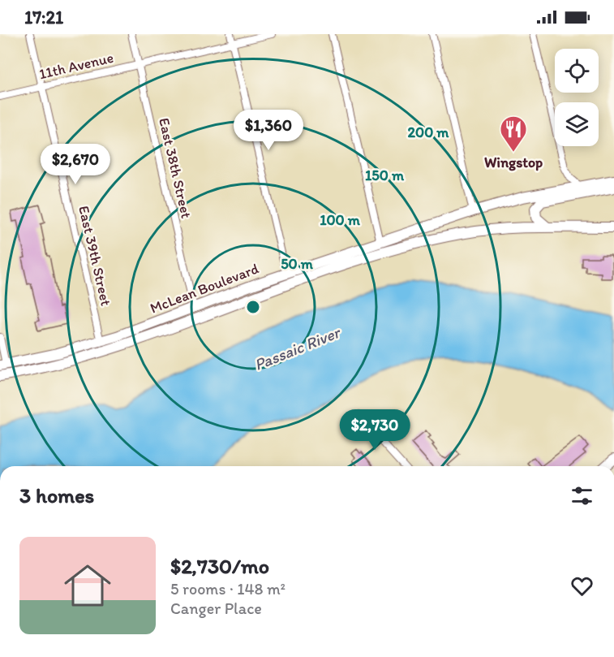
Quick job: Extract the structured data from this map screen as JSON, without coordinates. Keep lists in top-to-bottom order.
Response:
{
  "streets": {
    "main road": ["McLean Boulevard"],
    "street": ["11th Avenue", "East 38th Street", "East 39th Street"]
  },
  "crossings": [
    ["11th Avenue", "East 38th Street"],
    ["11th Avenue", "East 39th Street"],
    ["East 38th Street", "McLean Boulevard"],
    ["East 39th Street", "McLean Boulevard"]
  ],
  "water": ["Passaic River"],
  "places": {
    "restaurant": ["Wingstop"]
  },
  "page": {
    "status": "17:21",
    "price": ["$1,360", "$2,670", "$2,730"],
    "heading": "3 homes",
    "list": [
      {
        "name": "$2,730/mo",
        "note": "5 rooms · 148 m² · Canger Place"
      }
    ]
  },
  "rings": [
    "200 m",
    "150 m",
    "100 m",
    "50 m"
  ]
}
